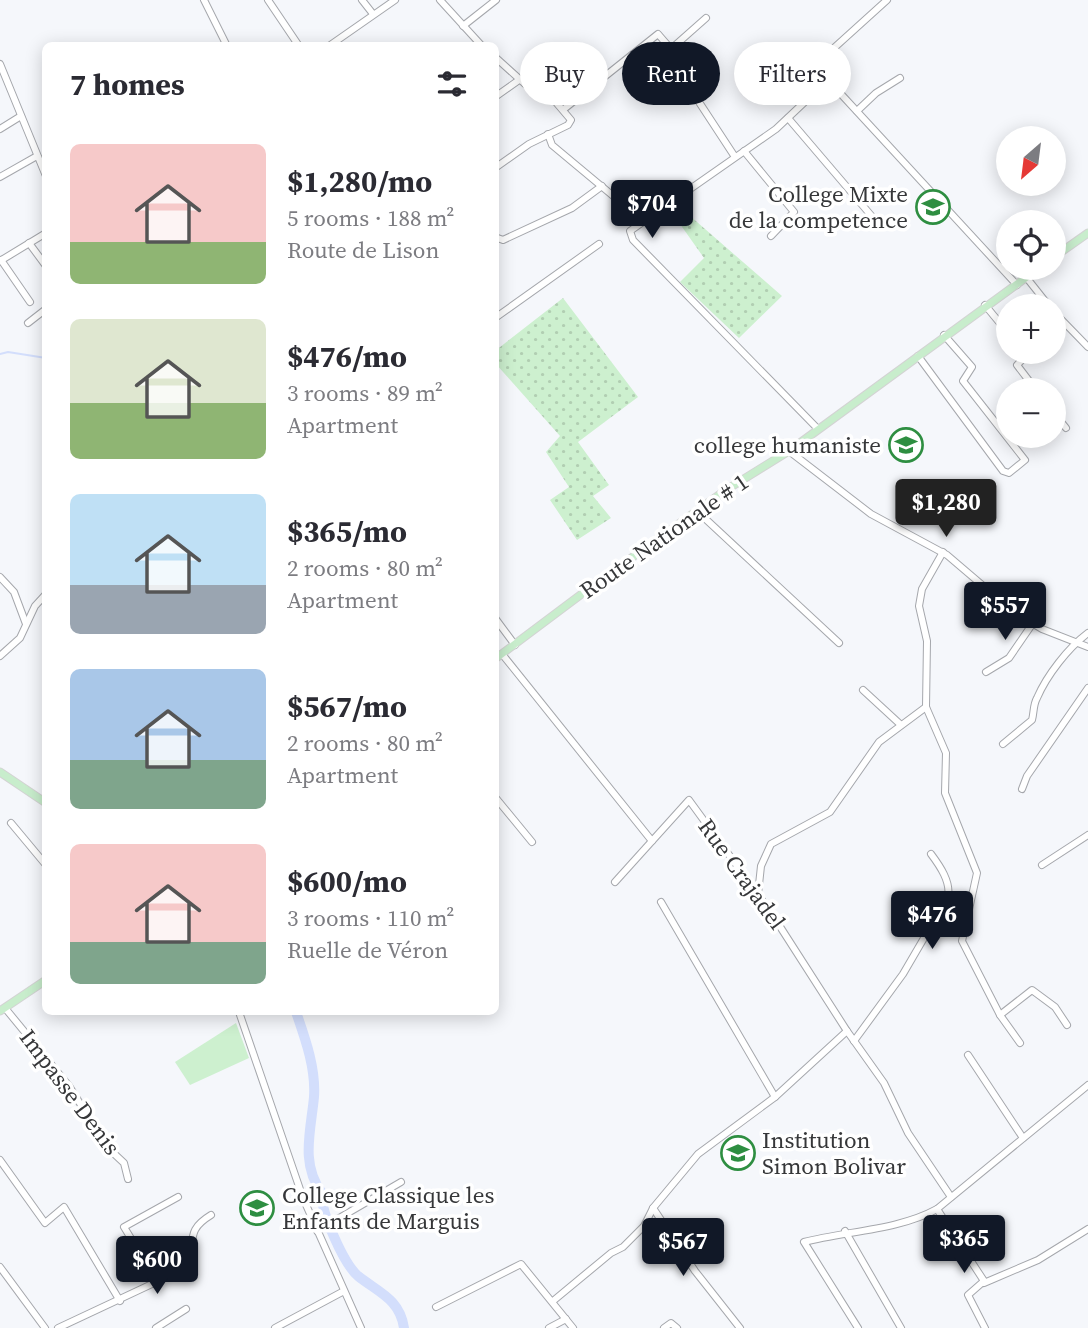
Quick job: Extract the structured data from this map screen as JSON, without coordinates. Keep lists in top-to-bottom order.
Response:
{
  "streets": {
    "main road": ["Route Nationale # 1"],
    "street": ["Rue Crajadel", "Impasse Denis"]
  },
  "places": {
    "school or university": [
      "College Mixte de la competence",
      "college humaniste",
      "Institution Simon Bolivar",
      "College Classique les Enfants de Marguis"
    ]
  },
  "north": "bottom left",
  "page": {
    "chip": ["Buy", "Rent", "Filters"],
    "heading": "7 homes",
    "map_buttons": ["+", "−"],
    "list": [
      {
        "name": "$1,280/mo",
        "note": "5 rooms · 188 m² · Route de Lison"
      },
      {
        "name": "$476/mo",
        "note": "3 rooms · 89 m² · Apartment"
      },
      {
        "name": "$365/mo",
        "note": "2 rooms · 80 m² · Apartment"
      },
      {
        "name": "$567/mo",
        "note": "2 rooms · 80 m² · Apartment"
      },
      {
        "name": "$600/mo",
        "note": "3 rooms · 110 m² · Ruelle de Véron"
      }
    ],
    "price": [
      "$704",
      "$1,280",
      "$557",
      "$476",
      "$365",
      "$567",
      "$600"
    ]
  }
}
